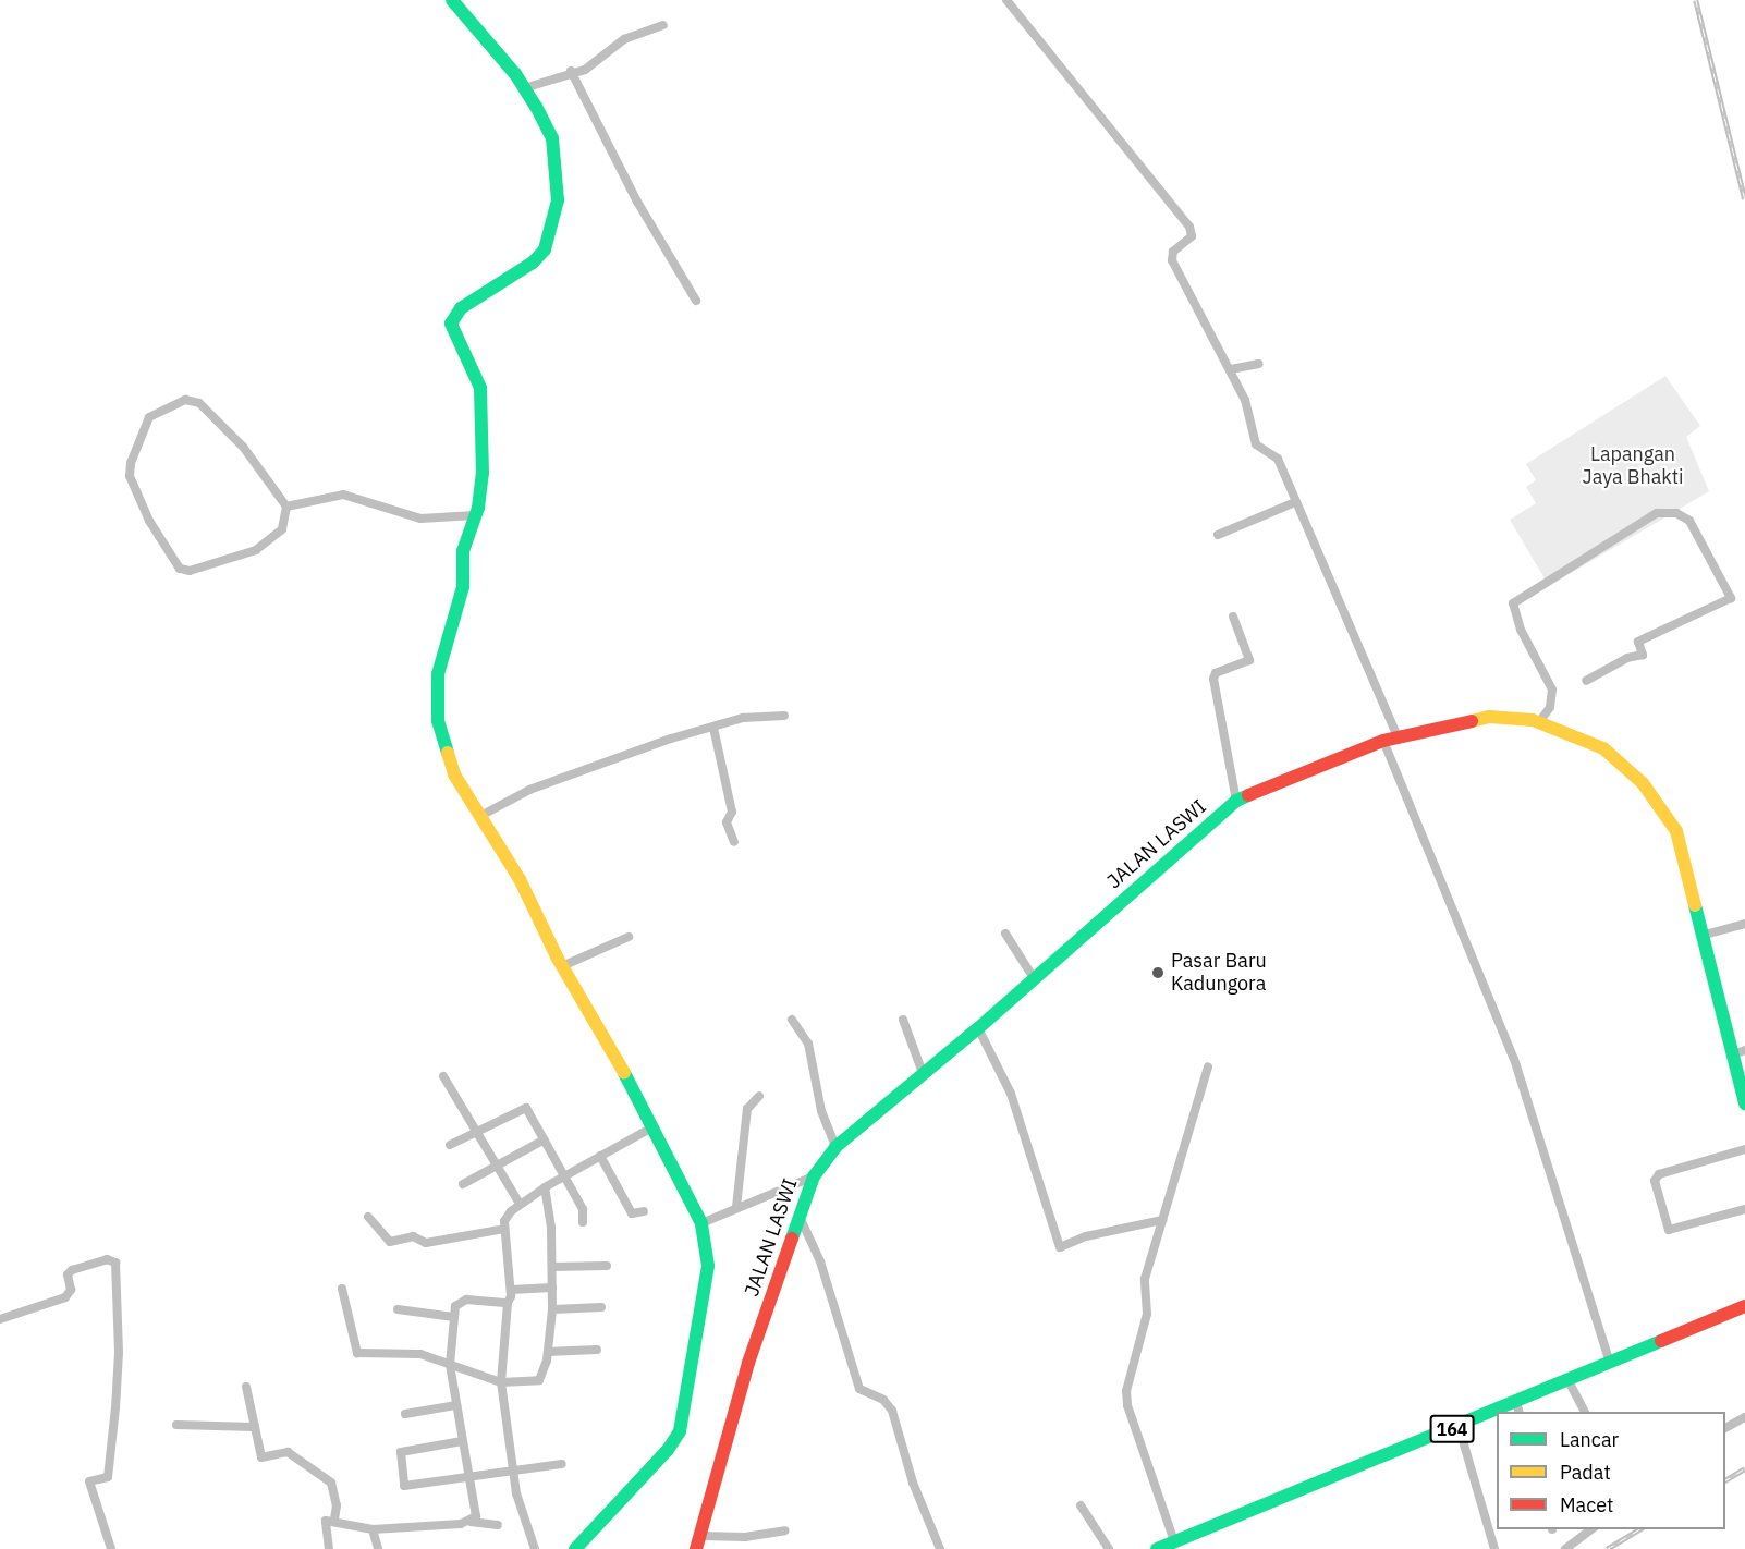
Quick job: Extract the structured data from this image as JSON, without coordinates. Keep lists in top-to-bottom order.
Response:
{
  "streets": {
    "street": ["JALAN LASWI", "164"]
  },
  "parks": ["Lapangan Jaya Bhakti"],
  "places": ["Pasar Baru Kadungora"],
  "legend": ["Lancar", "Padat", "Macet"]
}
